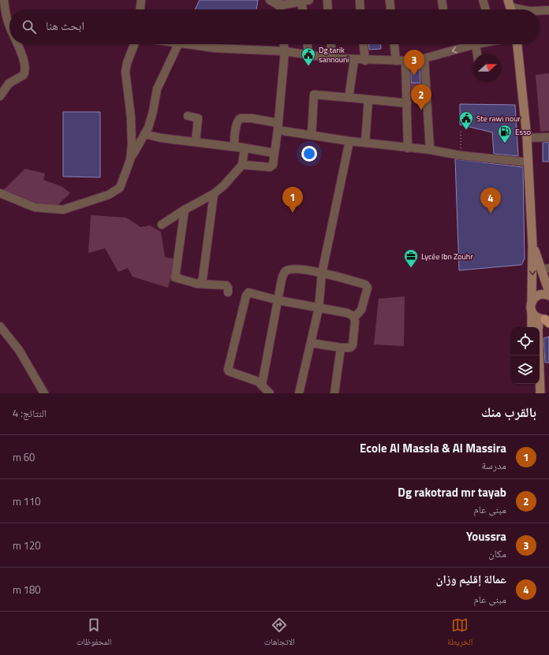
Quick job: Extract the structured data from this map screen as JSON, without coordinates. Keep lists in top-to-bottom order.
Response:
{
  "places": {
    "public building": ["Dg tarik sannouni", "Ste rawi nour"],
    "fuel station": ["Esso"],
    "office": ["Lycée Ibn Zouhr"]
  },
  "north": "right",
  "page": {
    "search": "ابحث هنا",
    "pins": [
      "3",
      "2",
      "1",
      "4"
    ],
    "heading": ["بالقرب منك", "النتائج: 4"],
    "list": [
      {
        "mark": "1",
        "name": "Ecole Al Massla & Al Massira",
        "note": "مدرسة",
        "value": "60 m"
      },
      {
        "mark": "2",
        "name": "Dg rakotrad mr tayab",
        "note": "مبنى عام",
        "value": "110 m"
      },
      {
        "mark": "3",
        "name": "Youssra",
        "note": "مكان",
        "value": "120 m"
      },
      {
        "mark": "4",
        "name": "عمالة إقليم وزان",
        "note": "مبنى عام",
        "value": "180 m"
      }
    ],
    "nav": ["الخريطة", "الاتجاهات", "المحفوظات"]
  }
}
